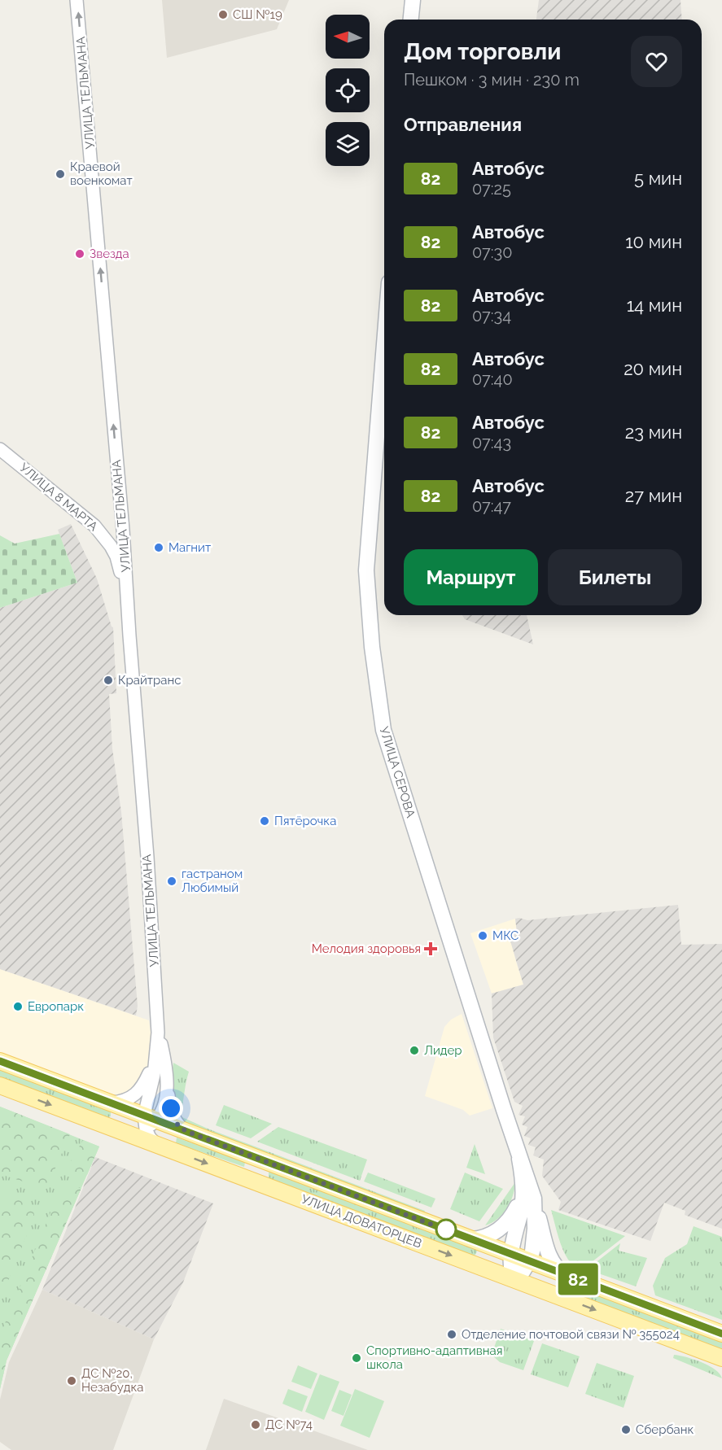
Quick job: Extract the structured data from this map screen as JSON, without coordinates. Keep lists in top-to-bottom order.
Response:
{
  "streets": {
    "main road": ["УЛИЦА СЕРОВА", "УЛИЦА ДОВАТОРЦЕВ"],
    "street": ["УЛИЦА ТЕЛЬМАНА", "УЛИЦА 8 МАРТА"]
  },
  "crossings": [
    ["УЛИЦА ТЕЛЬМАНА", "УЛИЦА 8 МАРТА"],
    ["УЛИЦА ТЕЛЬМАНА", "УЛИЦА ДОВАТОРЦЕВ"],
    ["УЛИЦА СЕРОВА", "УЛИЦА ДОВАТОРЦЕВ"]
  ],
  "one_way": ["УЛИЦА ТЕЛЬМАНА"],
  "places": {
    "other": [
      "СШ №19",
      "Краевой военкомат",
      "Звезда",
      "Магнит",
      "Крайтранс",
      "Пятёрочка",
      "гастраном Любимый",
      "МКС",
      "Европарк",
      "Лидер",
      "Отделение почтовой связи № 355024",
      "Спортивно-адаптивная школа",
      "ДС №20, Незабудка",
      "ДС №74",
      "Сбербанк"
    ],
    "health": ["Мелодия здоровья"]
  },
  "lines": ["bus line 82"],
  "north": "left",
  "page": {
    "on_map": "82",
    "heading": [
      ["Дом торговли", "Пешком · 3 мин · 230 m"],
      "Отправления"
    ],
    "list": [
      {
        "mark": "82",
        "name": "Автобус",
        "note": "07:25",
        "value": "5 мин"
      },
      {
        "mark": "82",
        "name": "Автобус",
        "note": "07:30",
        "value": "10 мин"
      },
      {
        "mark": "82",
        "name": "Автобус",
        "note": "07:34",
        "value": "14 мин"
      },
      {
        "mark": "82",
        "name": "Автобус",
        "note": "07:40",
        "value": "20 мин"
      },
      {
        "mark": "82",
        "name": "Автобус",
        "note": "07:43",
        "value": "23 мин"
      },
      {
        "mark": "82",
        "name": "Автобус",
        "note": "07:47",
        "value": "27 мин"
      }
    ],
    "buttons": ["Маршрут", "Билеты"]
  }
}
